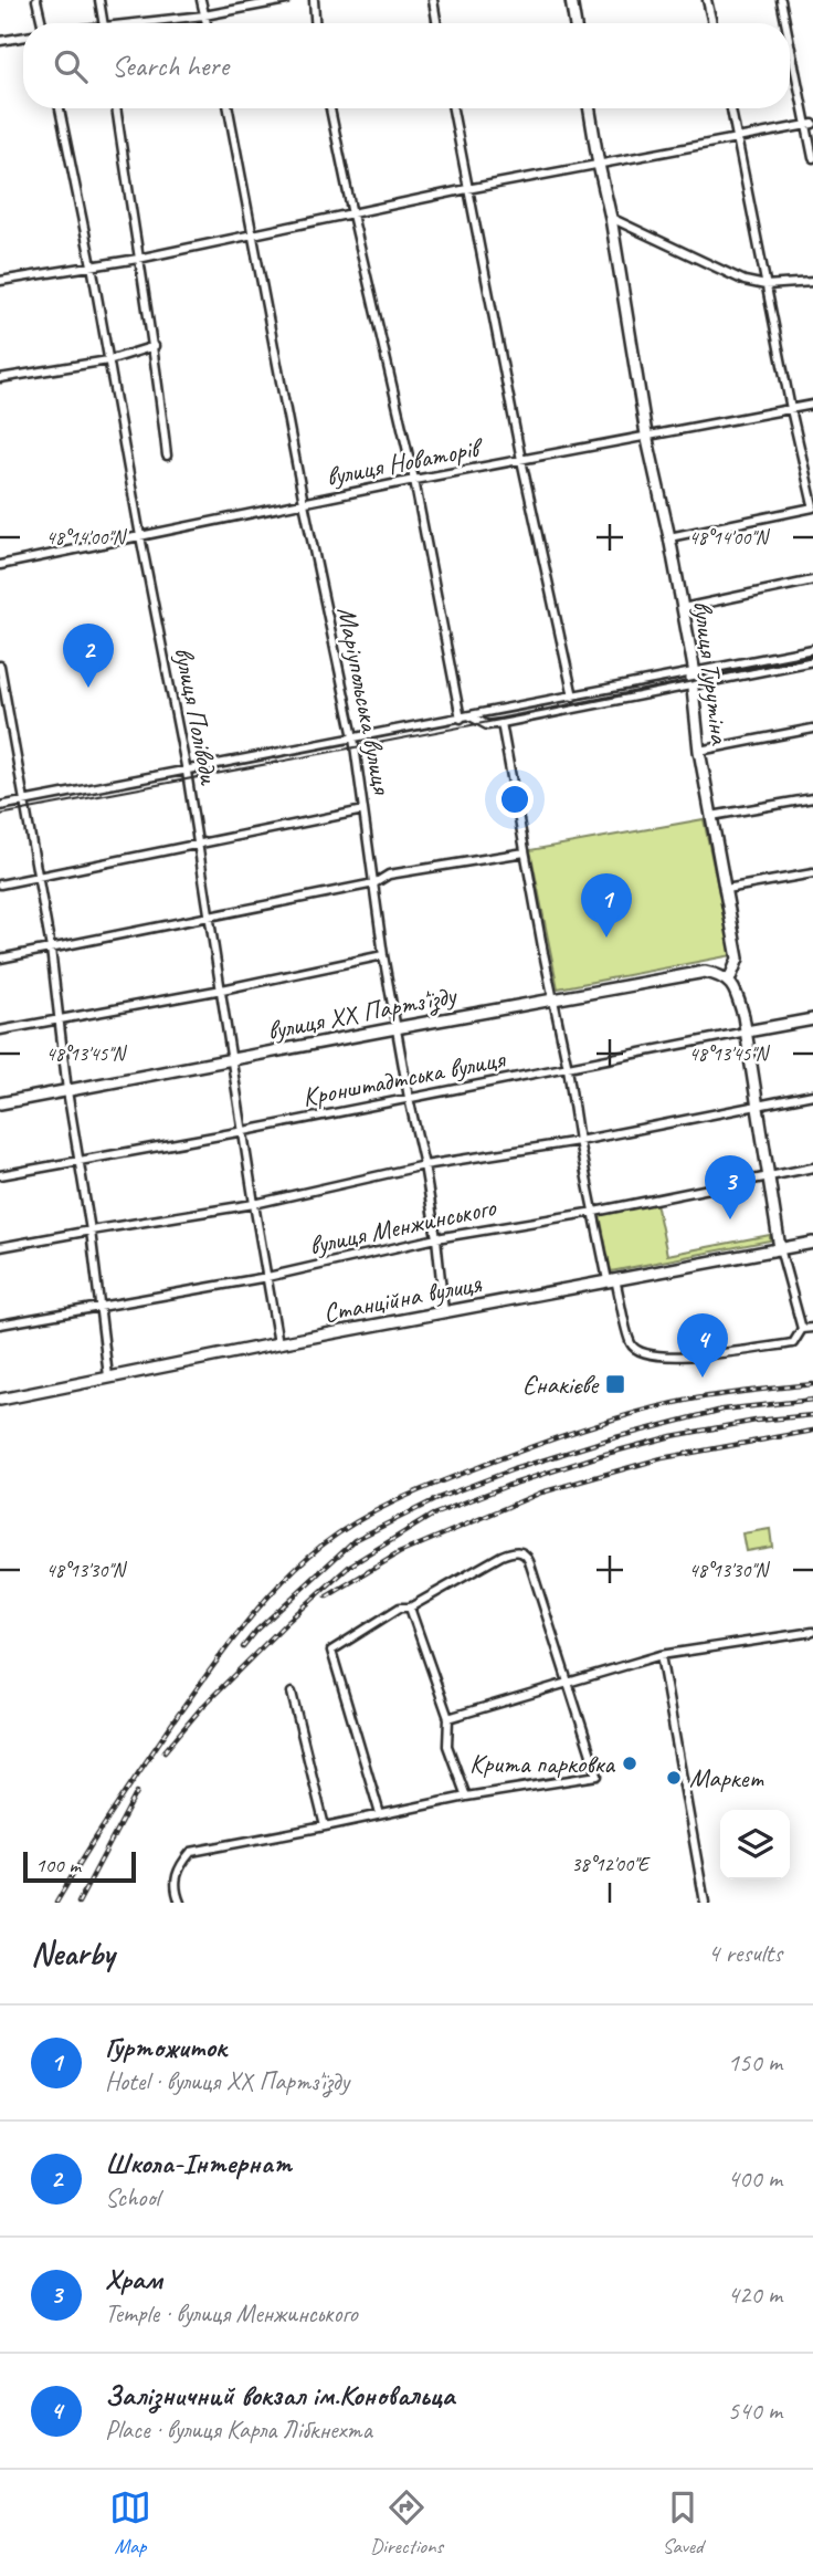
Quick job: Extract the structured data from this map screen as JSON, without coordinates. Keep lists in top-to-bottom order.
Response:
{
  "streets": {
    "street": [
      "вулиця Новаторів",
      "вулиця Турутіна",
      "Маріупольська вулиця",
      "вулиця Поліводи",
      "вулиця XX Партз'їзду",
      "Кронштадтська вулиця",
      "вулиця Менжинського",
      "Станційна вулиця"
    ]
  },
  "crossings": [
    ["вулиця Новаторів", "вулиця Турутіна"],
    ["вулиця Новаторів", "Маріупольська вулиця"],
    ["вулиця Новаторів", "вулиця Поліводи"],
    ["вулиця Турутіна", "вулиця XX Партз'їзду"],
    ["Маріупольська вулиця", "вулиця XX Партз'їзду"],
    ["Маріупольська вулиця", "Кронштадтська вулиця"],
    ["Маріупольська вулиця", "вулиця Менжинського"],
    ["Маріупольська вулиця", "Станційна вулиця"],
    ["вулиця Поліводи", "вулиця XX Партз'їзду"],
    ["вулиця Поліводи", "Кронштадтська вулиця"],
    ["вулиця Поліводи", "вулиця Менжинського"],
    ["вулиця Поліводи", "Станційна вулиця"]
  ],
  "places": {
    "transit": ["Єнакієве"],
    "other": ["Крита парковка", "Маркет"]
  },
  "scale_bar": "100 m",
  "page": {
    "search": "Search here",
    "pins": [
      "2",
      "1",
      "3",
      "4"
    ],
    "scale": "100 m",
    "heading": ["Nearby", "4 results"],
    "list": [
      {
        "mark": "1",
        "name": "Гуртожиток",
        "note": "Hotel · вулиця XX Партз'їзду",
        "value": "150 m"
      },
      {
        "mark": "2",
        "name": "Школа-Інтернат",
        "note": "School",
        "value": "400 m"
      },
      {
        "mark": "3",
        "name": "Храм",
        "note": "Temple · вулиця Менжинського",
        "value": "420 m"
      },
      {
        "mark": "4",
        "name": "Залізничний вокзал ім.Коновальца",
        "note": "Place · вулиця Карла Лібкнехта",
        "value": "540 m"
      }
    ],
    "nav": ["Map", "Directions", "Saved"]
  },
  "coordinates": [
    "48°14'00\"N",
    "48°13'45\"N",
    "48°13'30\"N",
    "38°12'00\"E"
  ]
}
